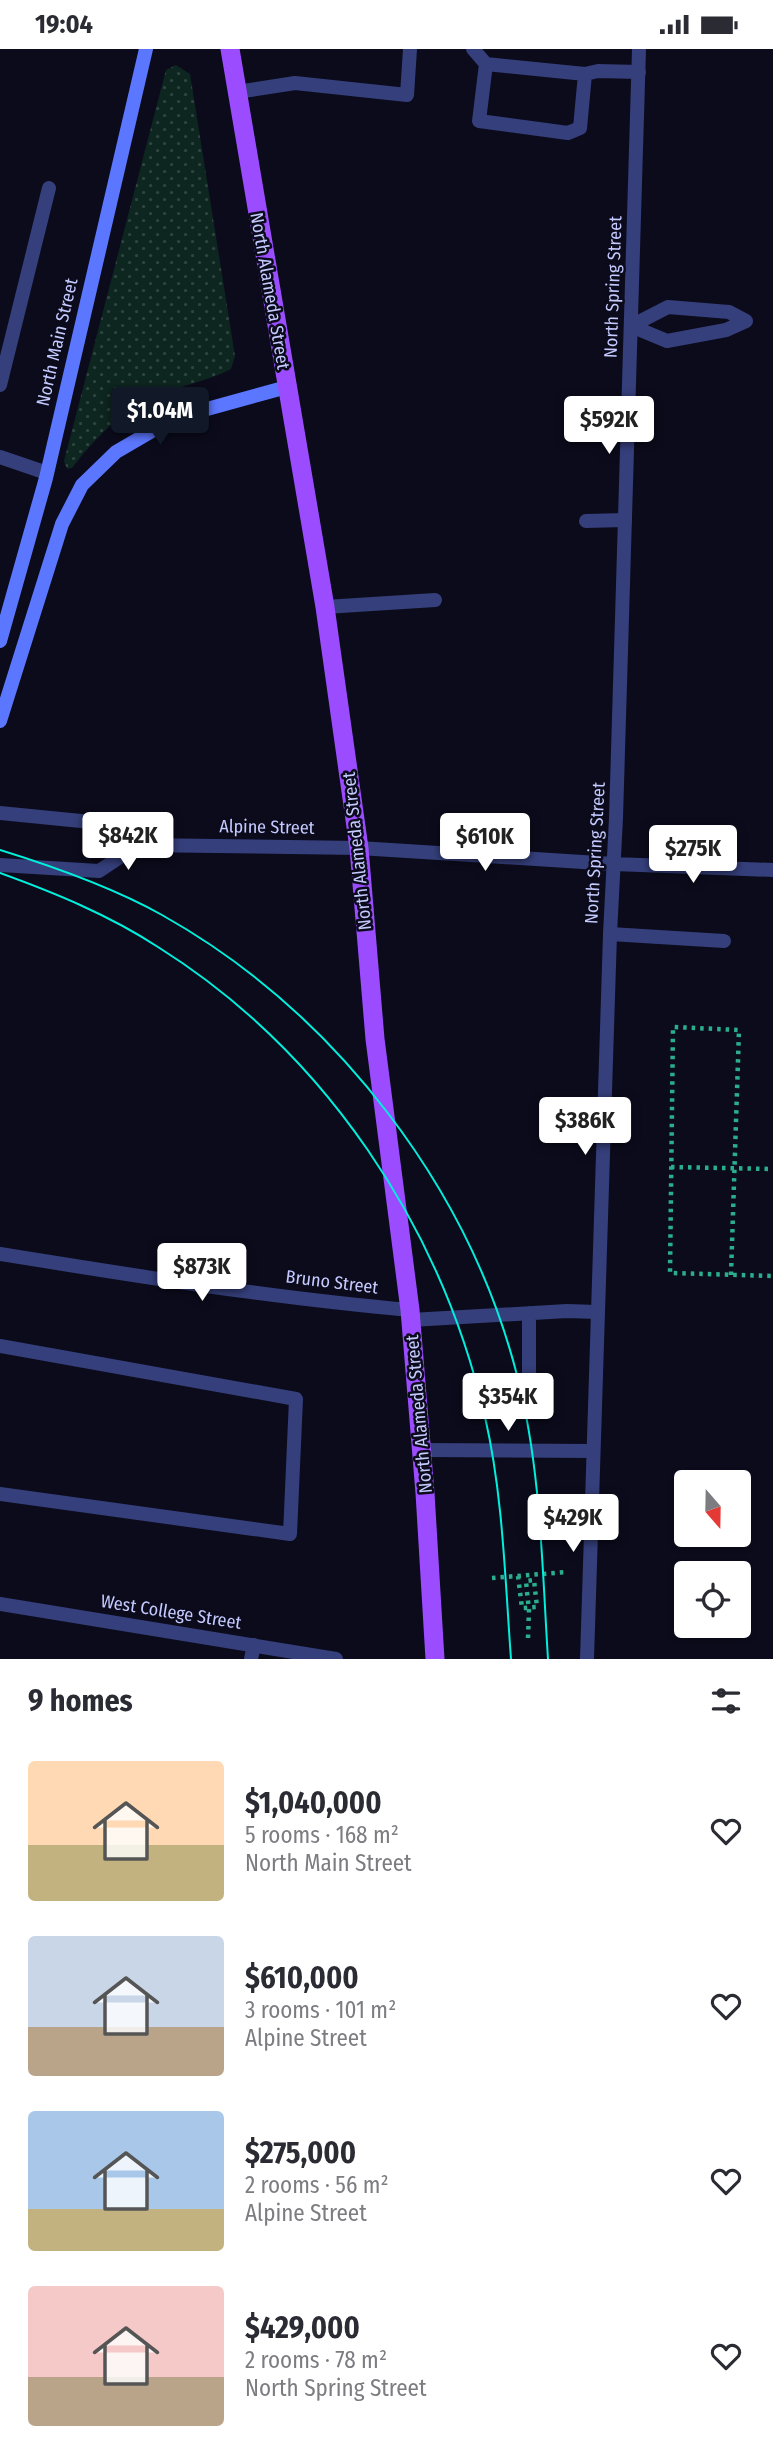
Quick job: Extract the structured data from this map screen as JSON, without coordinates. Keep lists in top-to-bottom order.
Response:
{
  "streets": {
    "main road": ["North Alameda Street", "North Main Street"],
    "street": [
      "North Spring Street",
      "Alpine Street",
      "Bruno Street",
      "West College Street"
    ]
  },
  "crossings": [
    ["North Spring Street", "Alpine Street"],
    ["North Spring Street", "Bruno Street"],
    ["North Alameda Street", "Alpine Street"],
    ["North Alameda Street", "Bruno Street"]
  ],
  "north": "bottom",
  "page": {
    "status": "19:04",
    "price": [
      "$1.04M",
      "$592K",
      "$842K",
      "$610K",
      "$275K",
      "$386K",
      "$873K",
      "$354K",
      "$429K"
    ],
    "heading": "9 homes",
    "list": [
      {
        "name": "$1,040,000",
        "note": "5 rooms · 168 m² · North Main Street"
      },
      {
        "name": "$610,000",
        "note": "3 rooms · 101 m² · Alpine Street"
      },
      {
        "name": "$275,000",
        "note": "2 rooms · 56 m² · Alpine Street"
      },
      {
        "name": "$429,000",
        "note": "2 rooms · 78 m² · North Spring Street"
      }
    ]
  }
}
